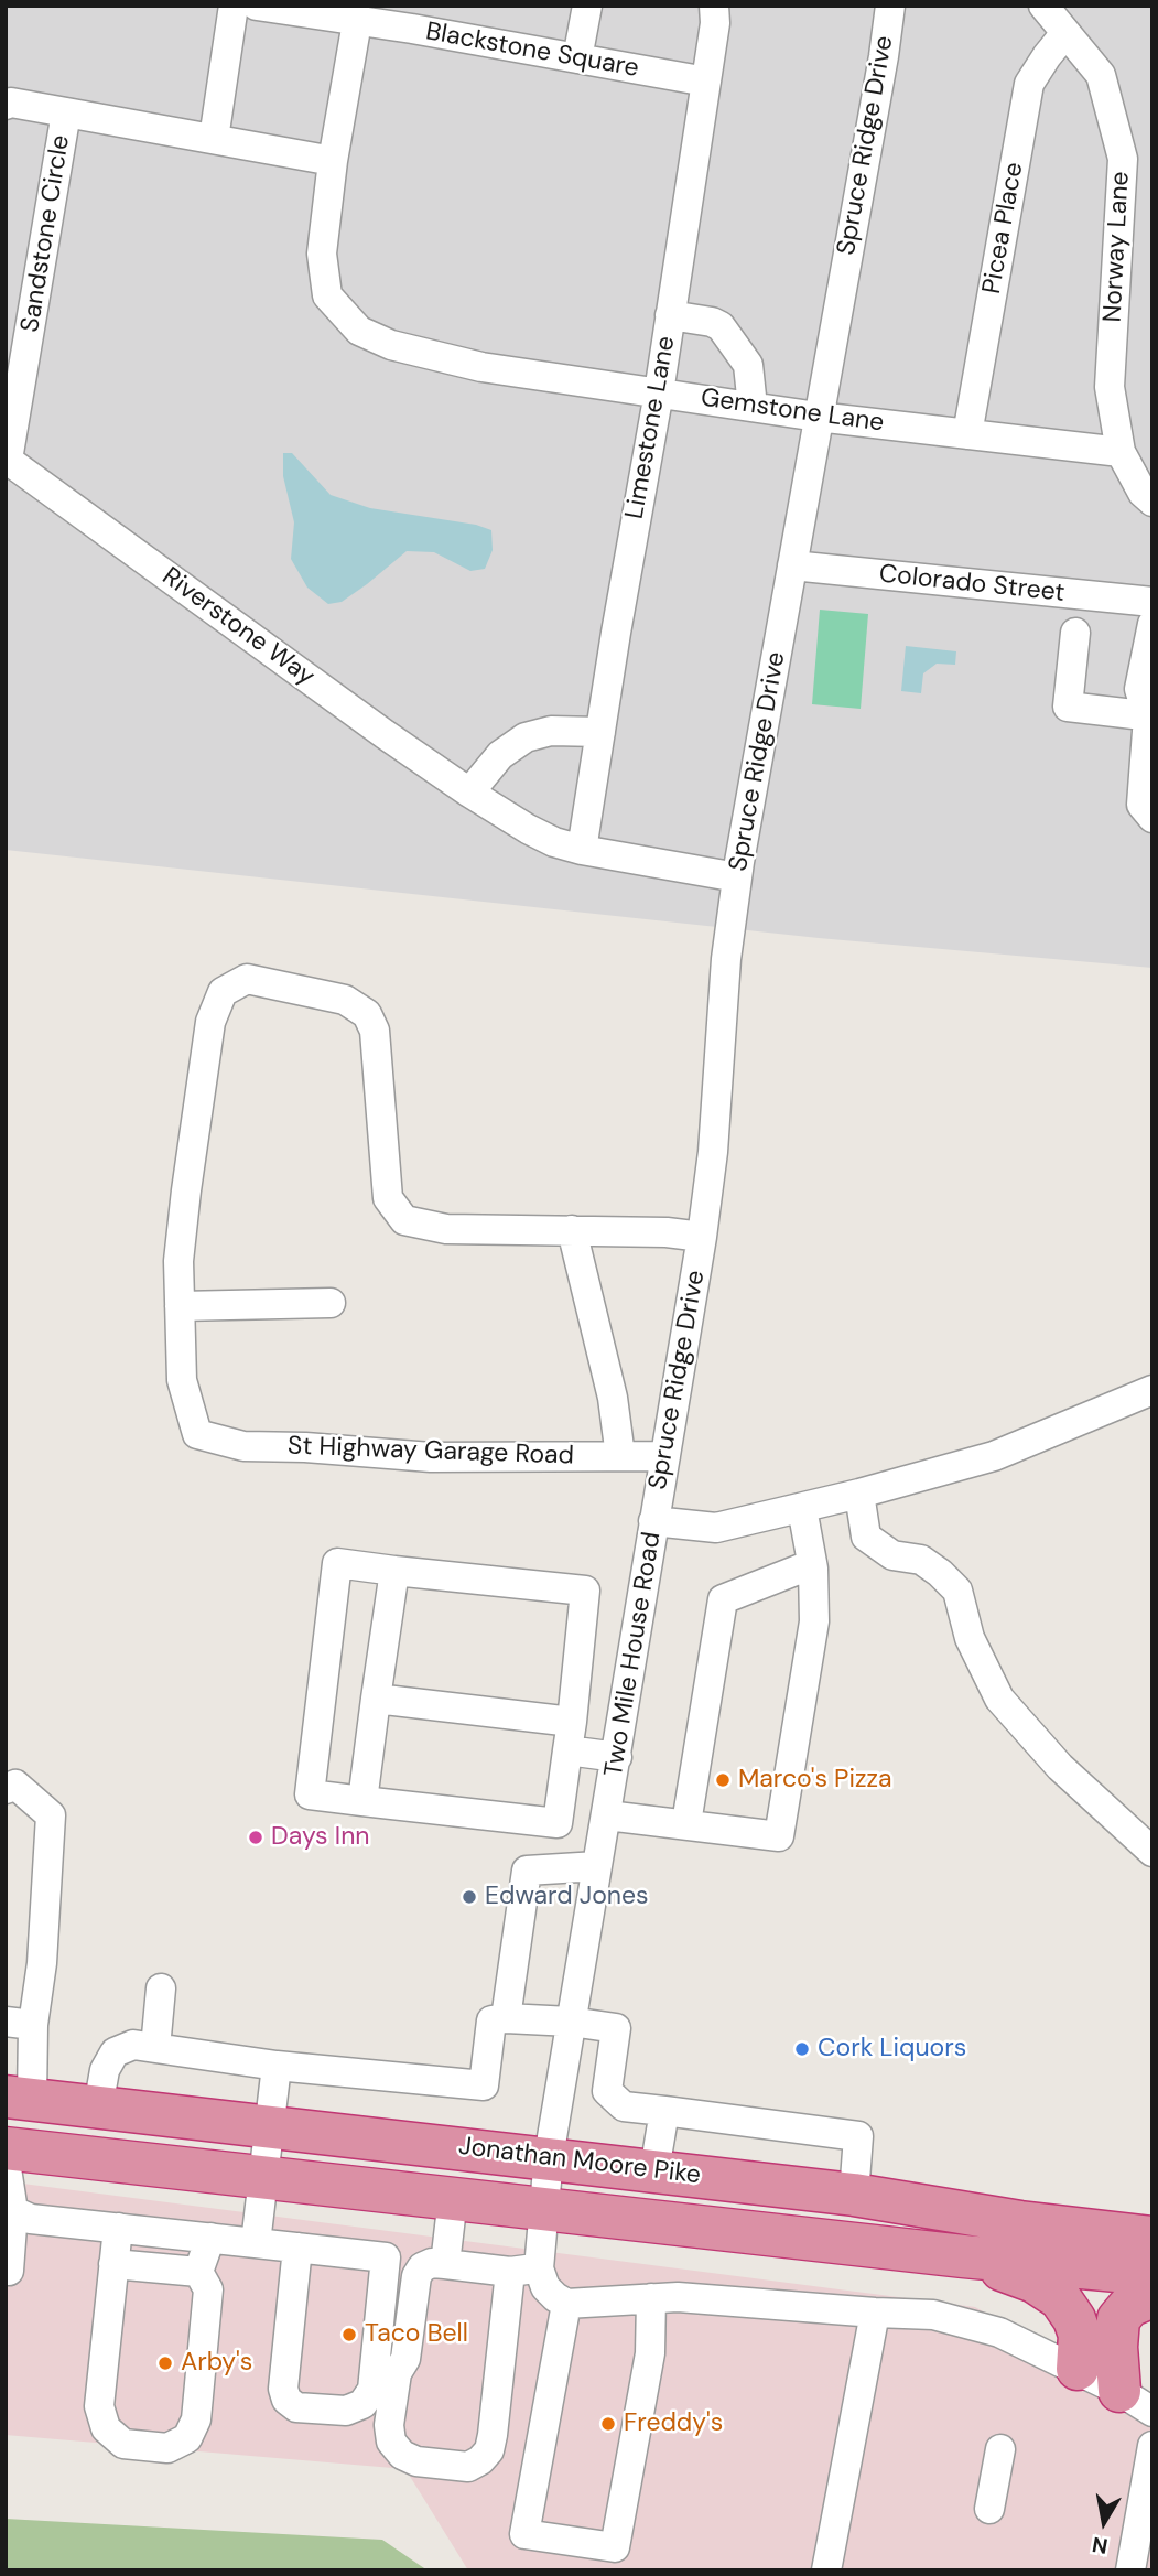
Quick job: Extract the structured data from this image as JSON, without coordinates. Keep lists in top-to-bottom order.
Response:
{
  "streets": {
    "highway": ["Jonathan Moore Pike"],
    "street": [
      "Blackstone Square",
      "Spruce Ridge Drive",
      "Picea Place",
      "Sandstone Circle",
      "Norway Lane",
      "Gemstone Lane",
      "Limestone Lane",
      "Colorado Street",
      "Riverstone Way",
      "St Highway Garage Road",
      "Two Mile House Road"
    ]
  },
  "crossings": [
    ["Blackstone Square", "Limestone Lane"],
    ["Spruce Ridge Drive", "Gemstone Lane"],
    ["Spruce Ridge Drive", "Colorado Street"],
    ["Spruce Ridge Drive", "Riverstone Way"],
    ["Spruce Ridge Drive", "St Highway Garage Road"],
    ["Spruce Ridge Drive", "Two Mile House Road"],
    ["Picea Place", "Norway Lane"],
    ["Picea Place", "Gemstone Lane"],
    ["Sandstone Circle", "Riverstone Way"],
    ["Norway Lane", "Gemstone Lane"],
    ["Gemstone Lane", "Limestone Lane"],
    ["Limestone Lane", "Riverstone Way"],
    ["Two Mile House Road", "Jonathan Moore Pike"]
  ],
  "places": [
    "Marco's Pizza",
    "Days Inn",
    "Edward Jones",
    "Cork Liquors",
    "Taco Bell",
    "Arby's",
    "Freddy's"
  ],
  "north": "bottom"
}
